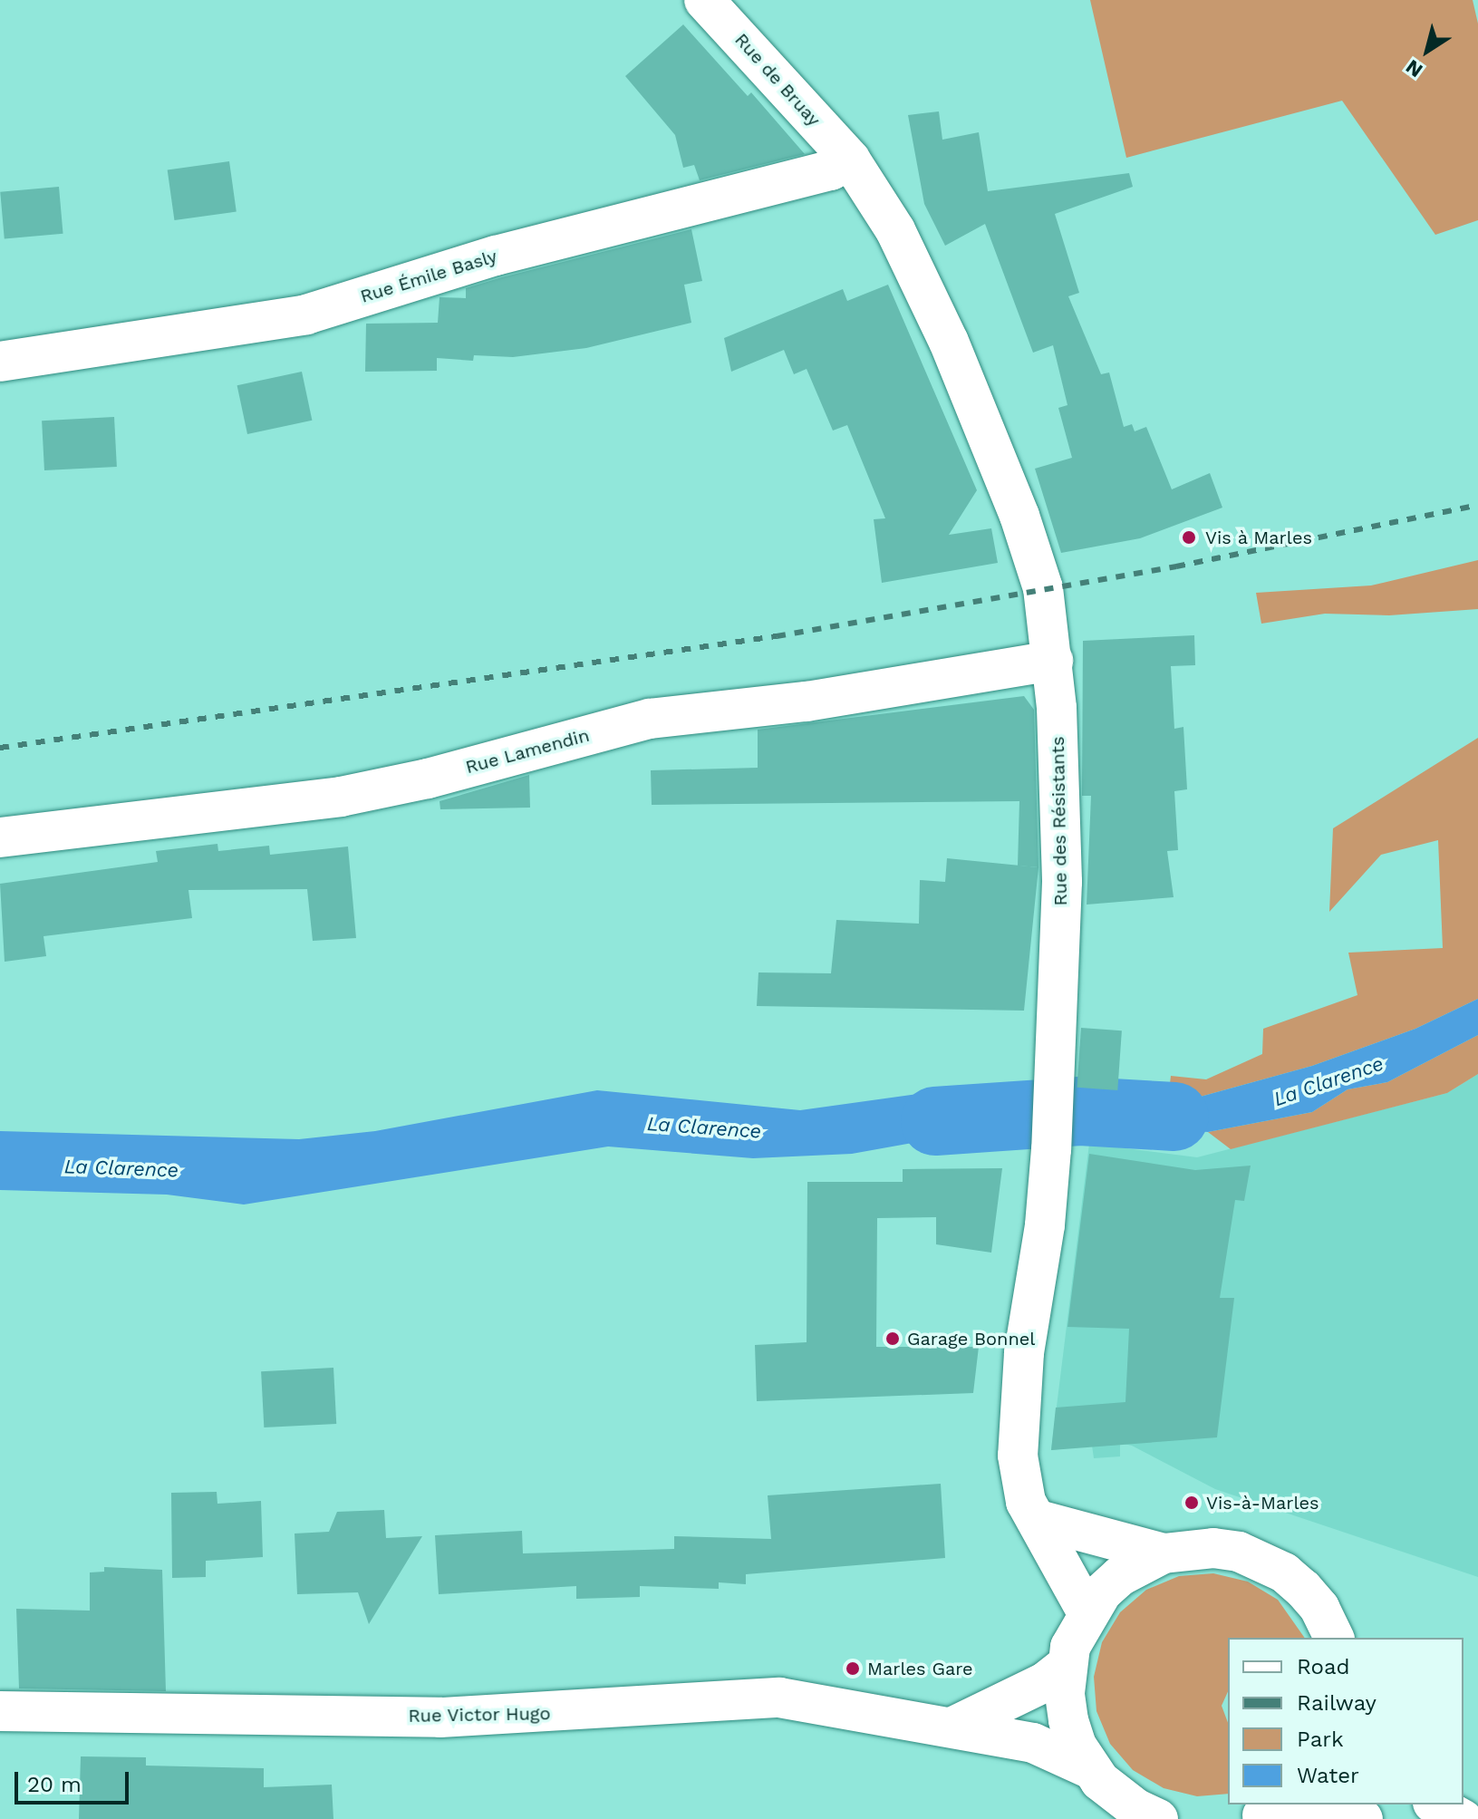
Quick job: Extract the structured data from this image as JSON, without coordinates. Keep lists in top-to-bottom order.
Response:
{
  "streets": {
    "main road": [
      "Rue de Bruay",
      "Rue Émile Basly",
      "Rue Lamendin",
      "Rue des Résistants",
      "Rue Victor Hugo"
    ]
  },
  "crossings": [
    ["Rue de Bruay", "Rue Émile Basly"],
    ["Rue de Bruay", "Rue des Résistants"],
    ["Rue Émile Basly", "Rue des Résistants"],
    ["Rue Lamendin", "Rue des Résistants"]
  ],
  "water": ["La Clarence"],
  "places": [
    "Vis à Marles",
    "Garage Bonnel",
    "Vis-à-Marles",
    "Marles Gare"
  ],
  "legend": [
    "Road",
    "Railway",
    "Park",
    "Water"
  ],
  "scale_bar": "20 m",
  "north": "bottom left"
}
